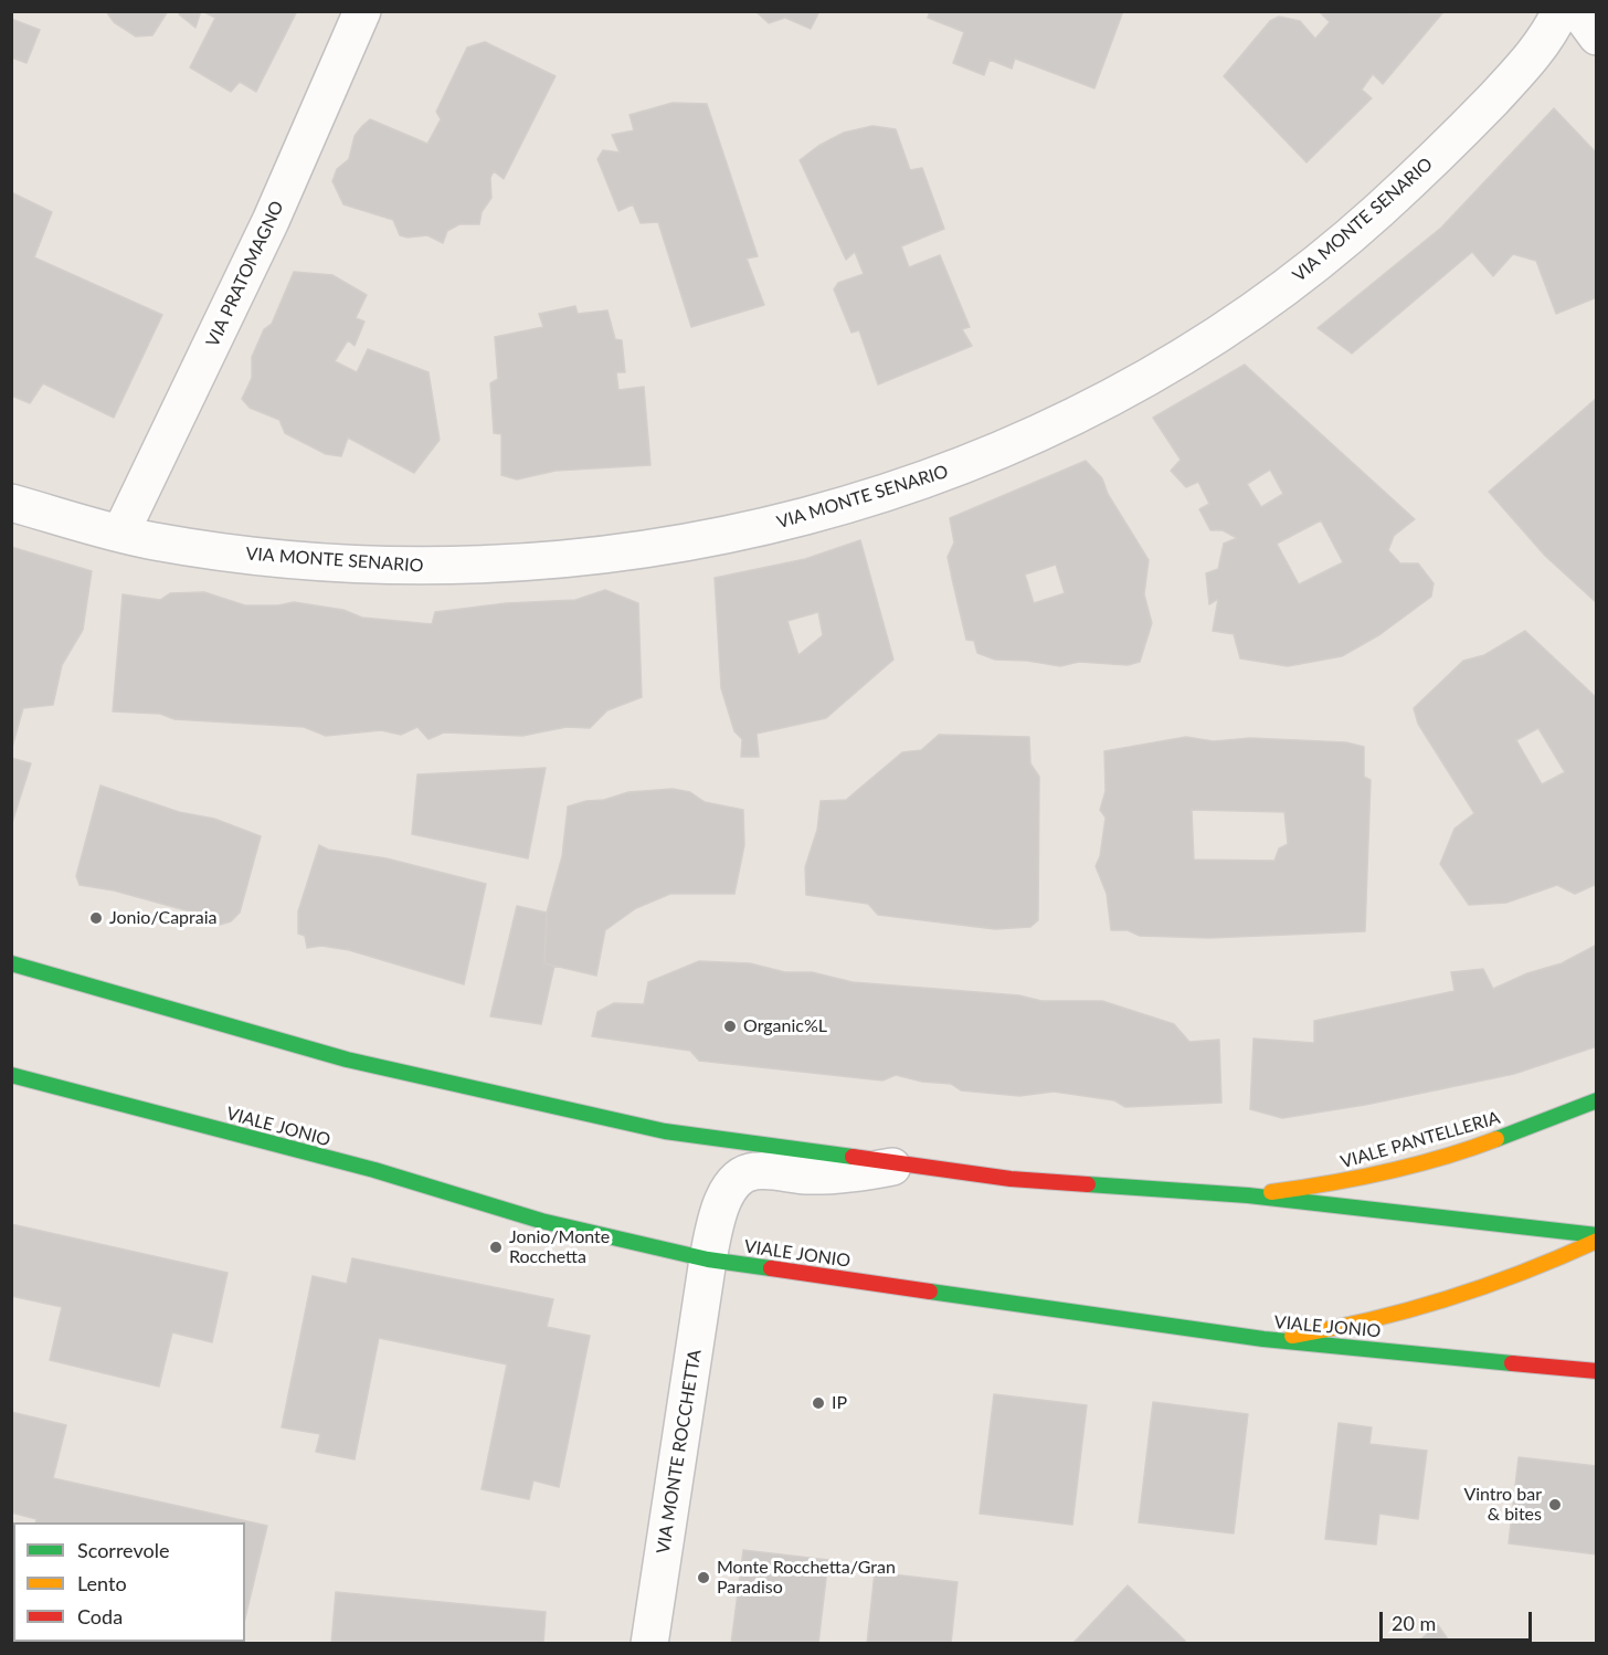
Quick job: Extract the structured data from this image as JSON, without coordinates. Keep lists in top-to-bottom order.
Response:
{
  "streets": {
    "main road": ["VIALE JONIO", "VIALE PANTELLERIA"],
    "street": ["VIA MONTE SENARIO", "VIA PRATOMAGNO", "VIA MONTE ROCCHETTA"]
  },
  "crossings": [
    ["VIA MONTE SENARIO", "VIA PRATOMAGNO"],
    ["VIALE JONIO", "VIA MONTE ROCCHETTA"]
  ],
  "places": [
    "Jonio/Capraia",
    "Organic%L",
    "Jonio/Monte Rocchetta",
    "IP",
    "Vintro bar & bites",
    "Monte Rocchetta/Gran Paradiso"
  ],
  "legend": ["Scorrevole", "Lento", "Coda"],
  "scale_bar": "20 m"
}
